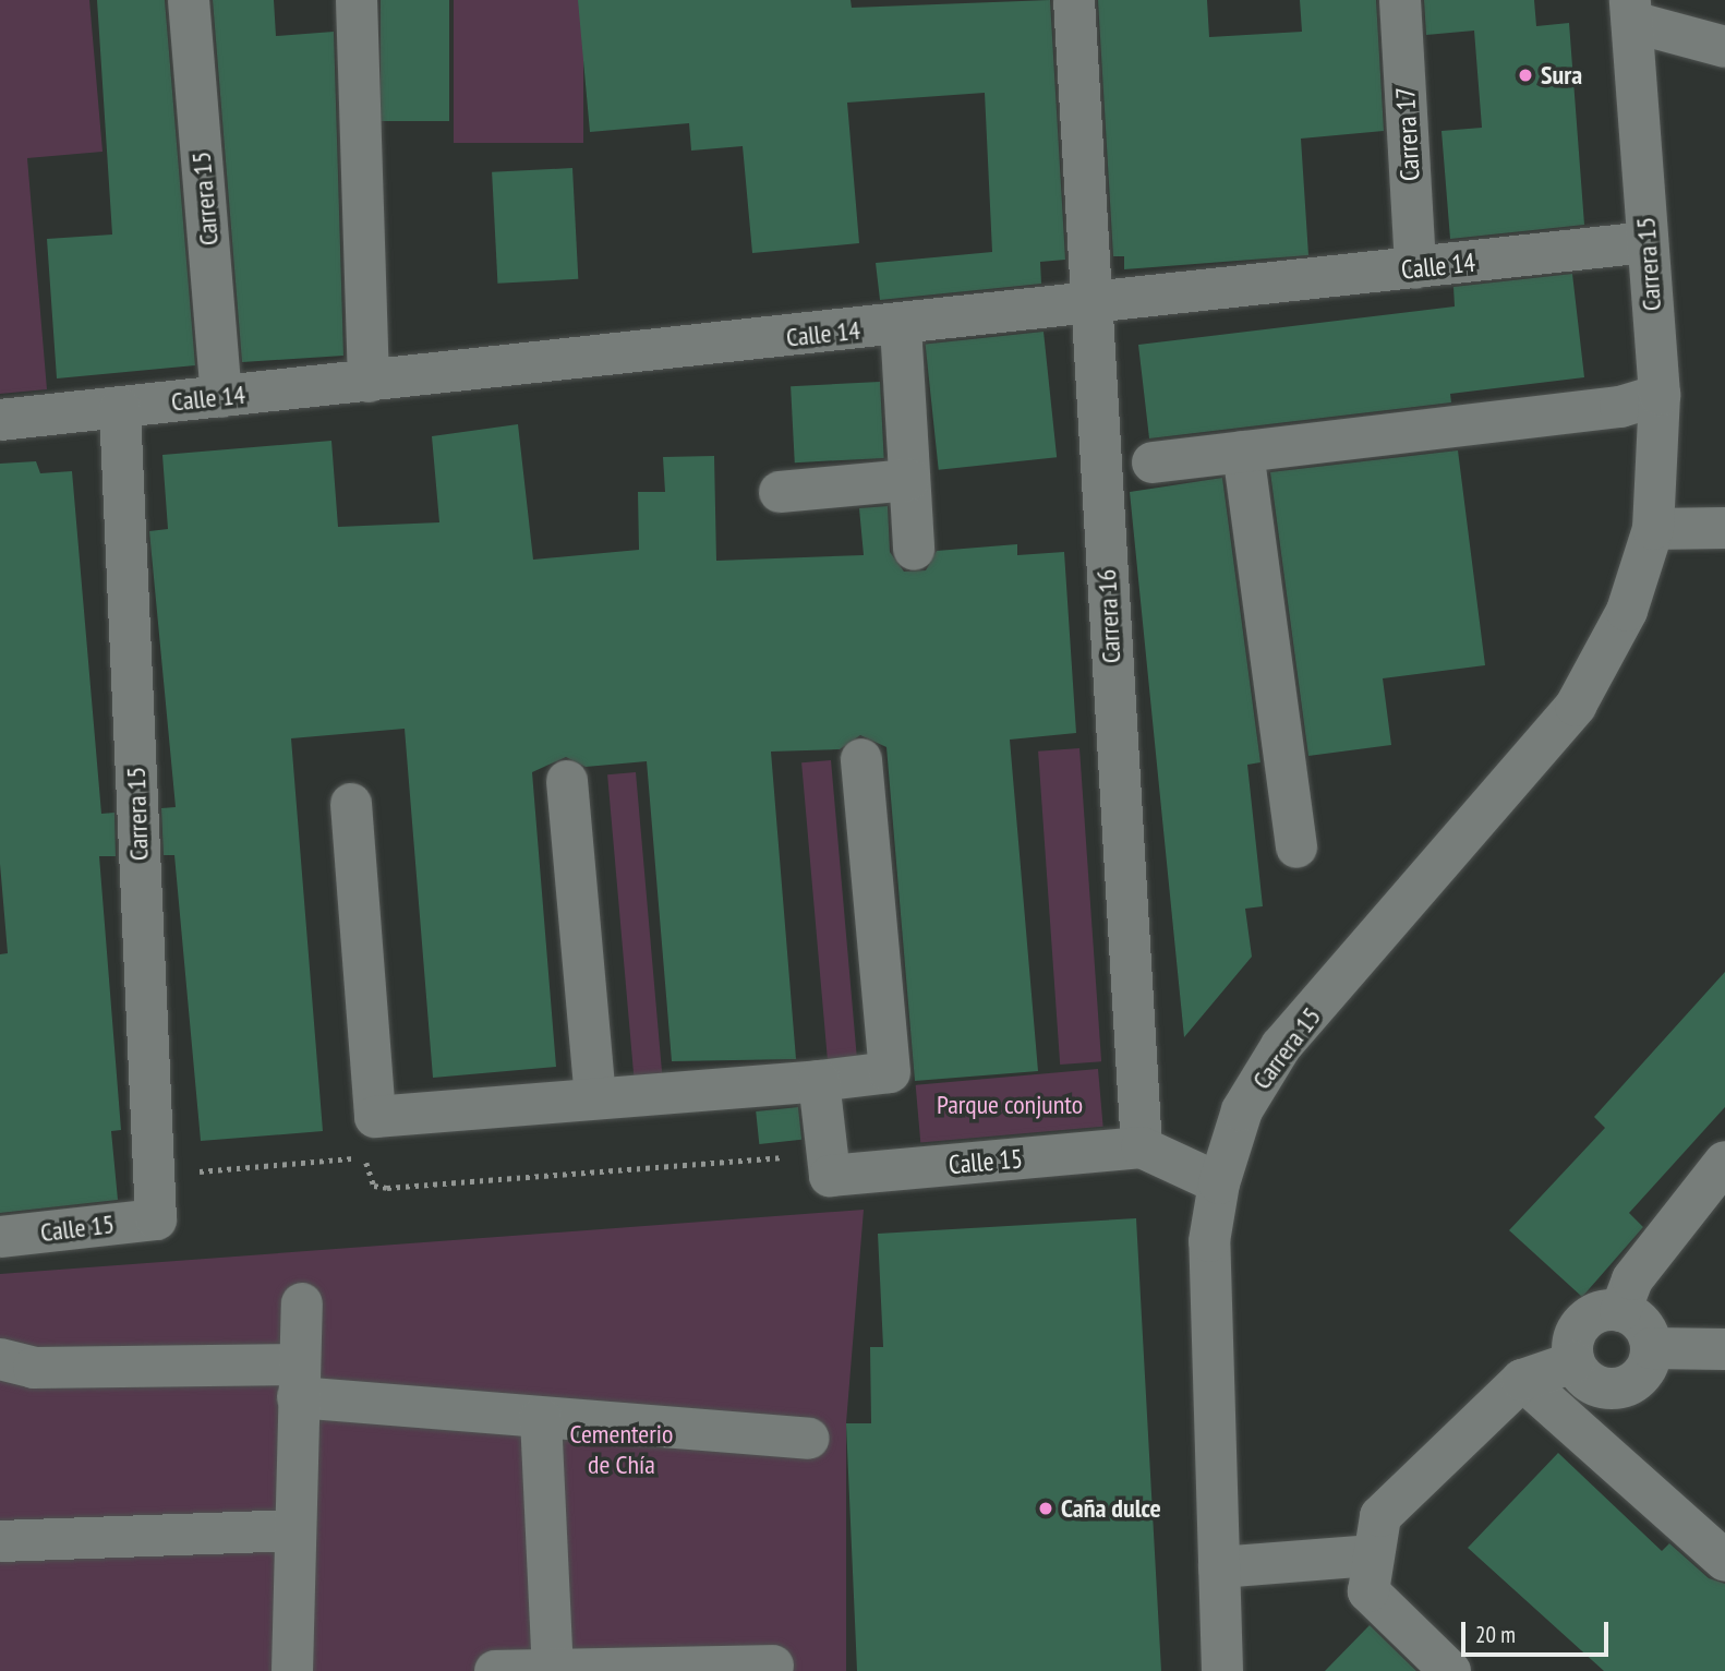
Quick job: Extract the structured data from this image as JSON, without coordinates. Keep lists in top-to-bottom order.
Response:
{
  "streets": {
    "street": [
      "Carrera 17",
      "Carrera 15",
      "Calle 14",
      "Carrera 16",
      "Calle 15"
    ]
  },
  "crossings": [
    ["Carrera 17", "Calle 14"],
    ["Carrera 15", "Calle 14"],
    ["Carrera 15", "Calle 15"],
    ["Calle 14", "Carrera 16"],
    ["Carrera 16", "Calle 15"]
  ],
  "parks": ["Parque conjunto", "Cementerio de Chía"],
  "places": ["Sura", "Caña dulce"],
  "scale_bar": "20 m"
}
